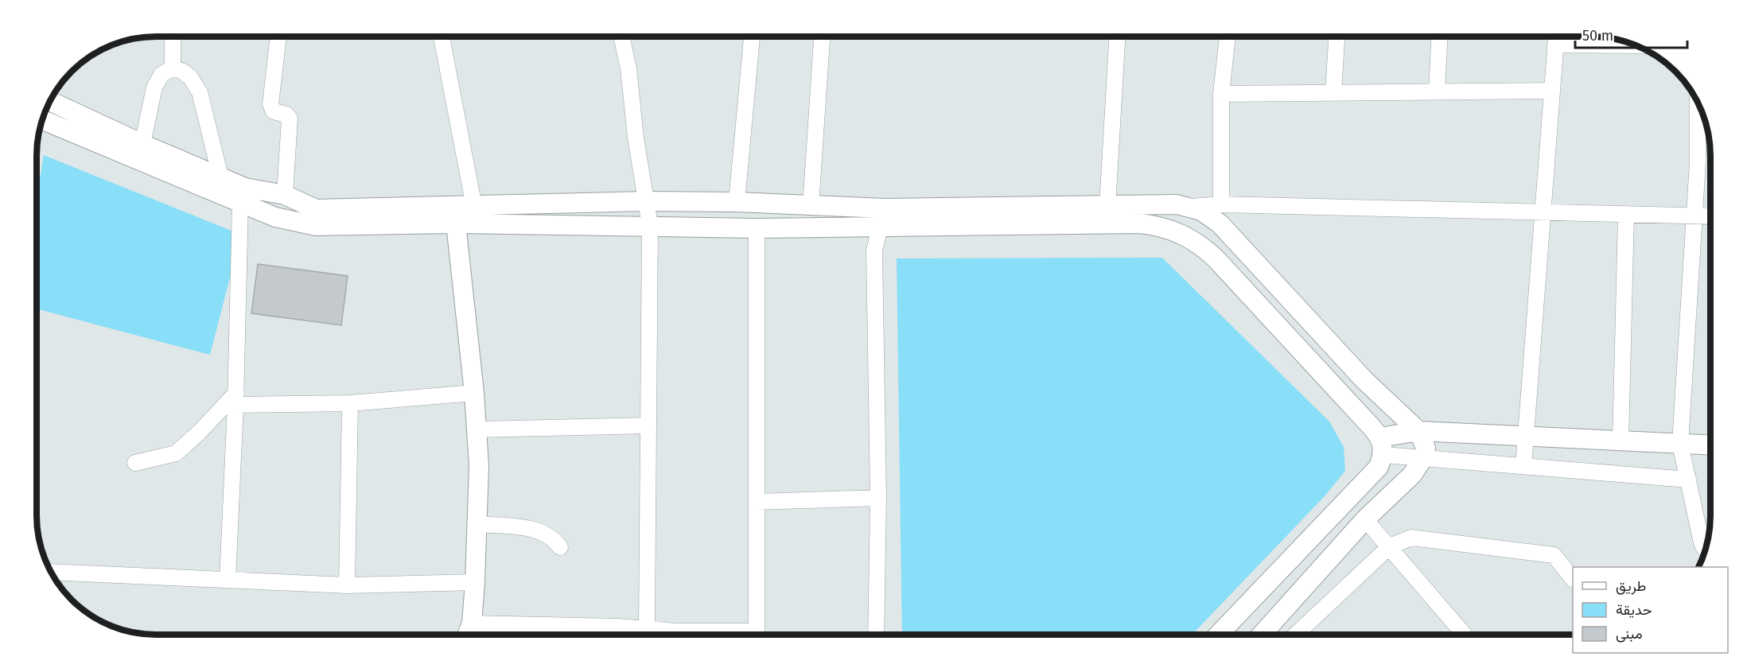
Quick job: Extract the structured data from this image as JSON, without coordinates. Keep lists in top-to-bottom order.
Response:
{
  "legend": ["طريق", "حديقة", "مبنى"],
  "scale_bar": "50 m"
}
